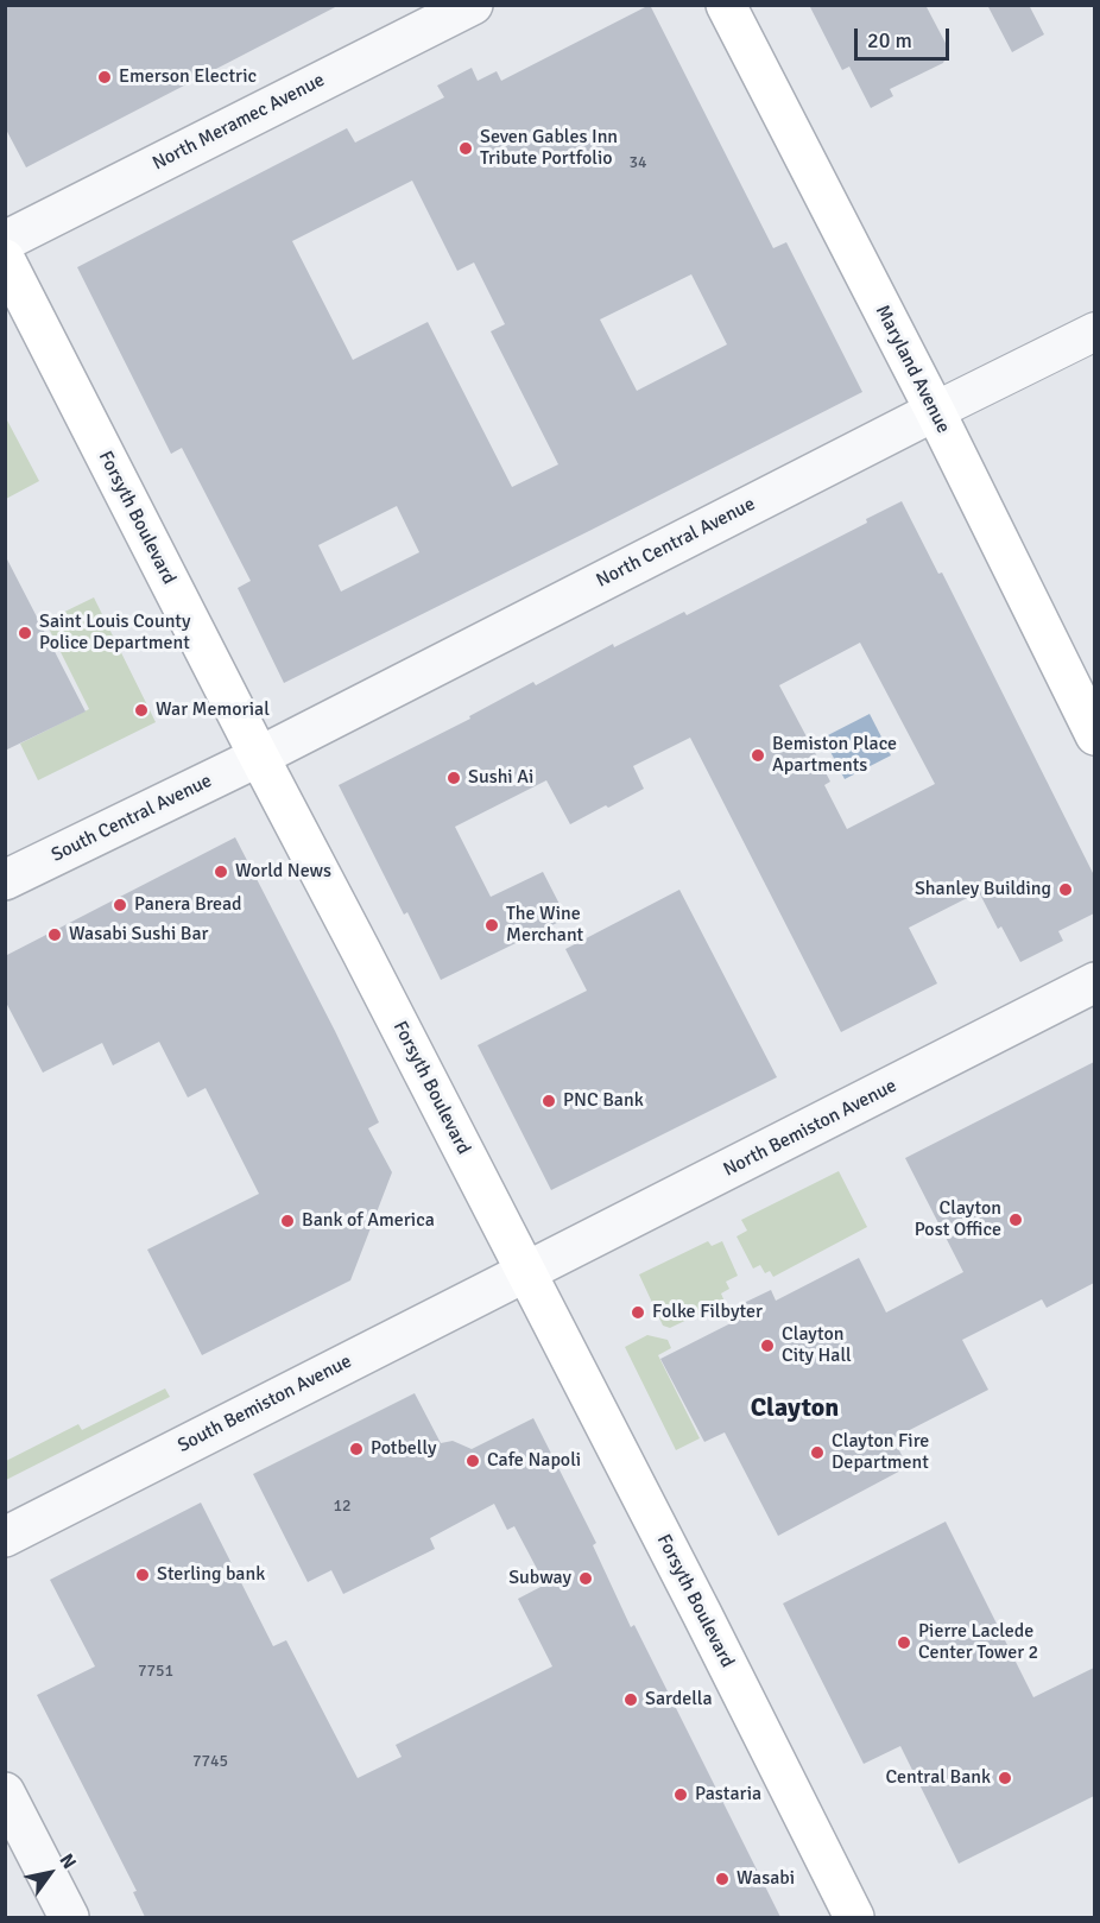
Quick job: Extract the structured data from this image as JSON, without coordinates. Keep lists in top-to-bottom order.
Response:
{
  "streets": {
    "main road": ["Maryland Avenue", "Forsyth Boulevard"],
    "street": [
      "North Meramec Avenue",
      "North Central Avenue",
      "South Central Avenue",
      "North Bemiston Avenue",
      "South Bemiston Avenue"
    ]
  },
  "crossings": [
    ["Maryland Avenue", "North Central Avenue"],
    ["Forsyth Boulevard", "North Central Avenue"],
    ["Forsyth Boulevard", "South Central Avenue"],
    ["Forsyth Boulevard", "North Bemiston Avenue"],
    ["Forsyth Boulevard", "South Bemiston Avenue"],
    ["North Central Avenue", "South Central Avenue"],
    ["North Bemiston Avenue", "South Bemiston Avenue"]
  ],
  "districts": ["Clayton"],
  "places": [
    "Emerson Electric",
    "Seven Gables Inn Tribute Portfolio",
    "Saint Louis County Police Department",
    "War Memorial",
    "Bemiston Place Apartments",
    "Sushi Ai",
    "World News",
    "Shanley Building",
    "Panera Bread",
    "The Wine Merchant",
    "Wasabi Sushi Bar",
    "PNC Bank",
    "Clayton Post Office",
    "Bank of America",
    "Folke Filbyter",
    "Clayton City Hall",
    "Potbelly",
    "Clayton Fire Department",
    "Cafe Napoli",
    "Sterling bank",
    "Subway",
    "Pierre Laclede Center Tower 2",
    "Sardella",
    "Central Bank",
    "Pastaria",
    "Wasabi"
  ],
  "house_numbers": [
    "34",
    "12",
    "7751",
    "7745"
  ],
  "scale_bar": "20 m",
  "north": "top right"
}
